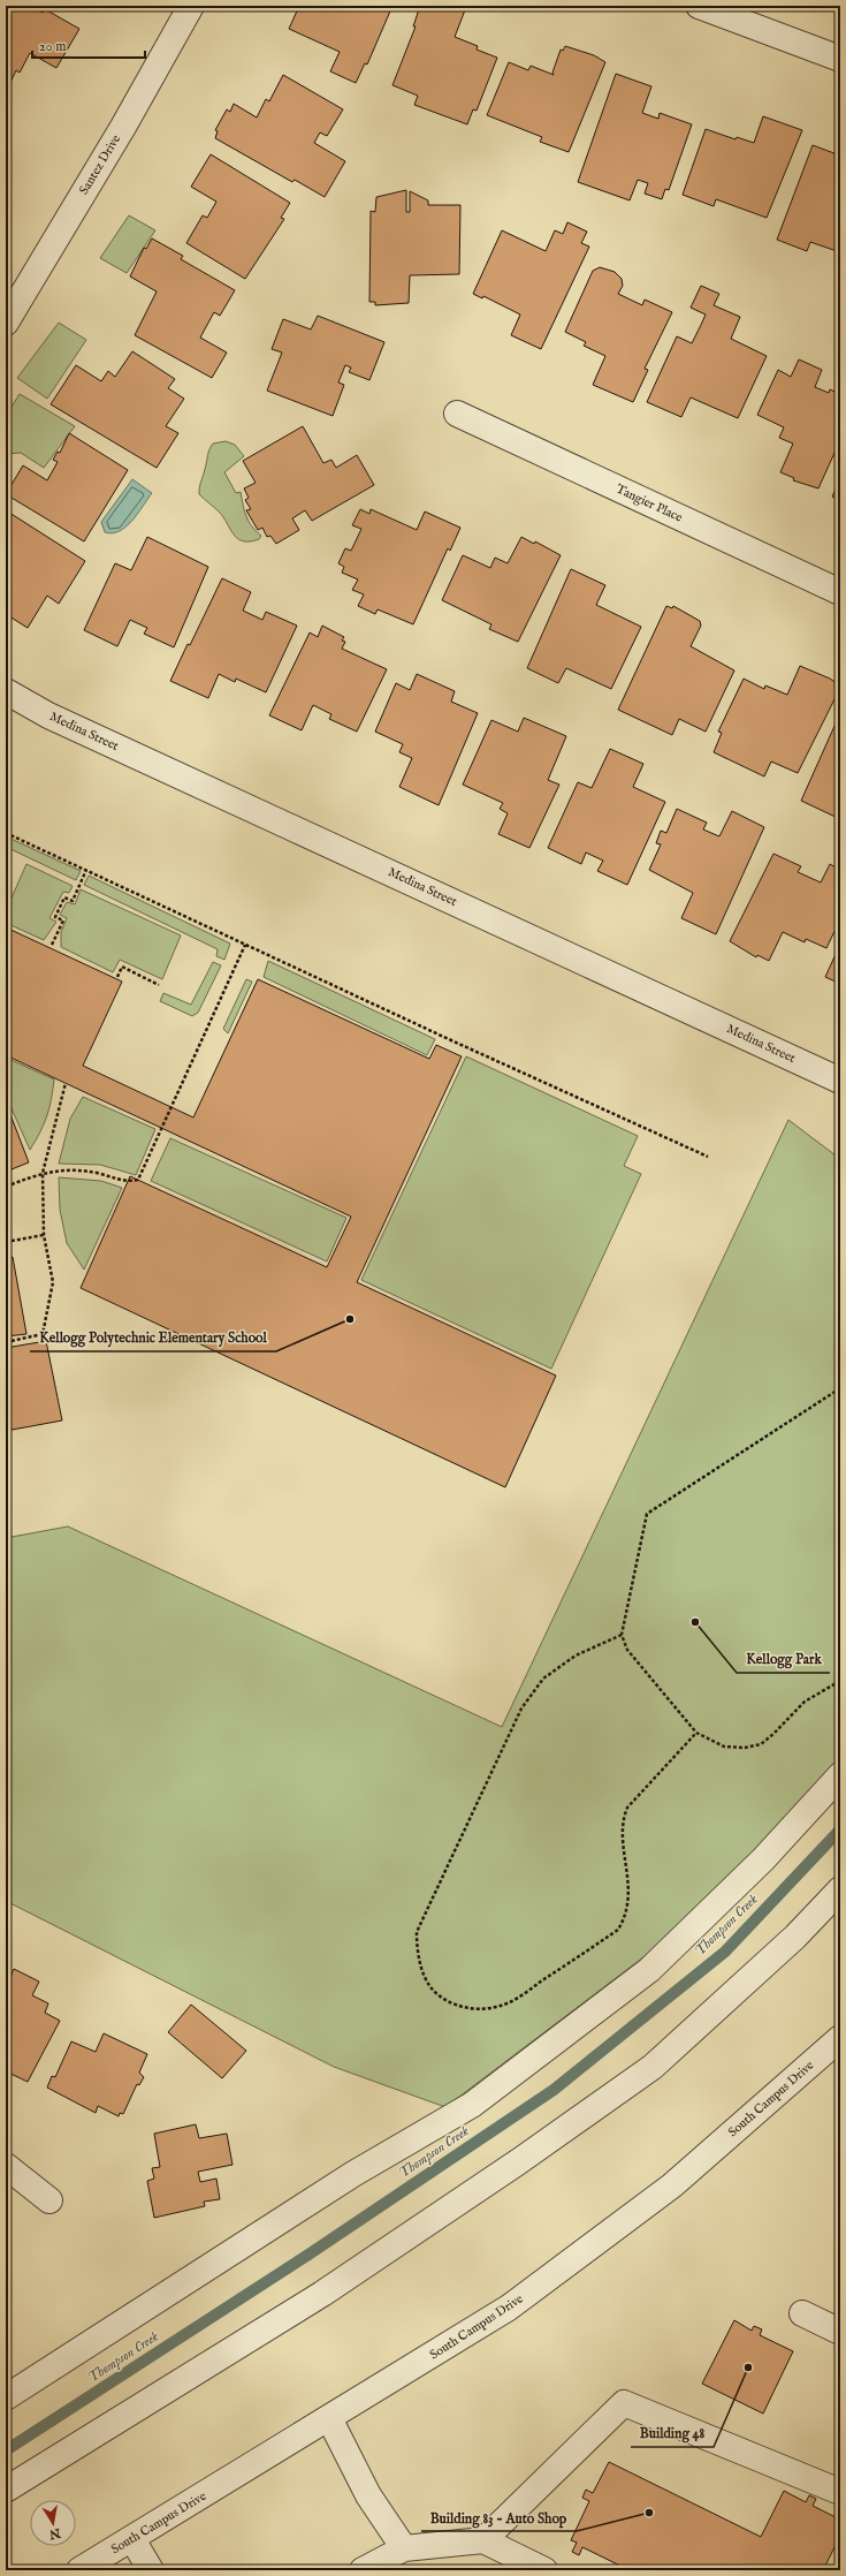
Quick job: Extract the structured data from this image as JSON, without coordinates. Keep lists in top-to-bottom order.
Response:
{
  "streets": {
    "street": [
      "Santez Drive",
      "Tangier Place",
      "Medina Street",
      "South Campus Drive"
    ]
  },
  "water": ["Thompson Creek"],
  "places": [
    "Kellogg Polytechnic Elementary School",
    "Kellogg Park",
    "Building 48",
    "Building 83 - Auto Shop"
  ],
  "scale_bar": "20 m",
  "north": "bottom"
}
